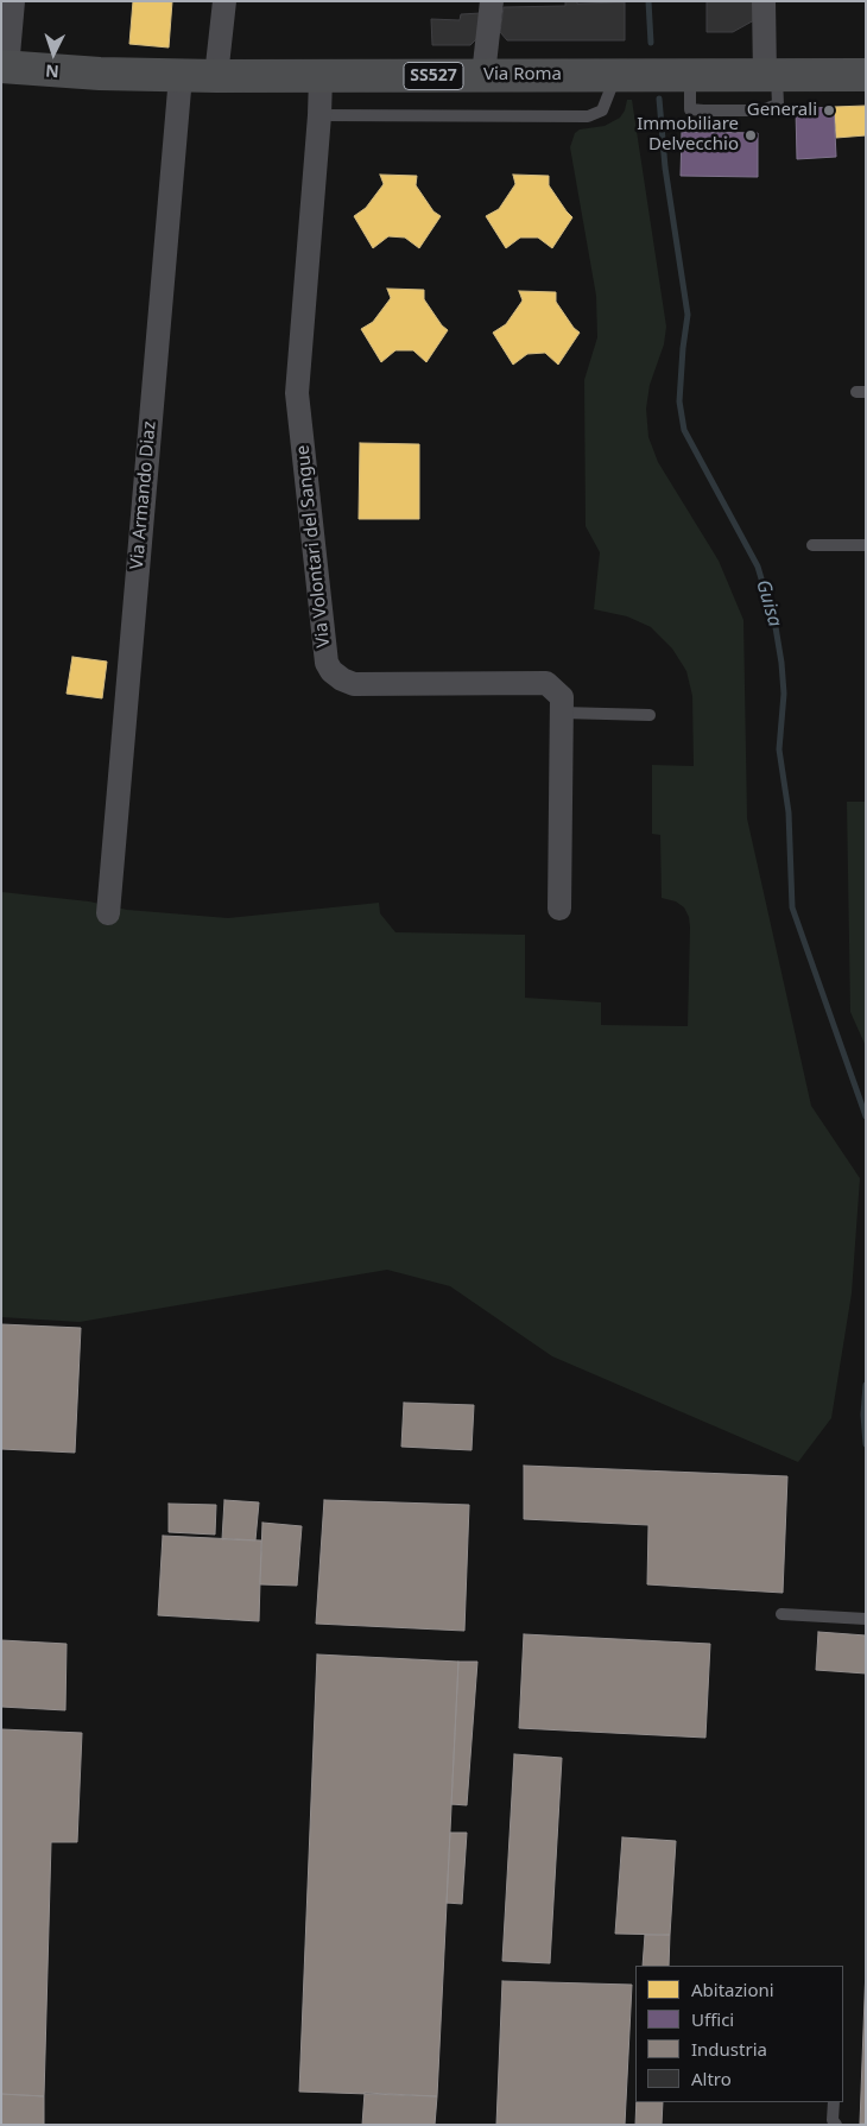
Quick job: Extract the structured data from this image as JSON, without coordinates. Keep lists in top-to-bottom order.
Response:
{
  "streets": {
    "main road": ["Via Roma", "SS527"],
    "street": ["Via Armando Diaz", "Via Volontari del Sangue"]
  },
  "crossings": [
    ["Via Roma", "Via Armando Diaz"],
    ["Via Roma", "Via Volontari del Sangue"]
  ],
  "water": ["Guisa"],
  "places": ["Generali", "Immobiliare Delvecchio"],
  "legend": [
    "Abitazioni",
    "Uffici",
    "Industria",
    "Altro"
  ],
  "north": "bottom"
}
